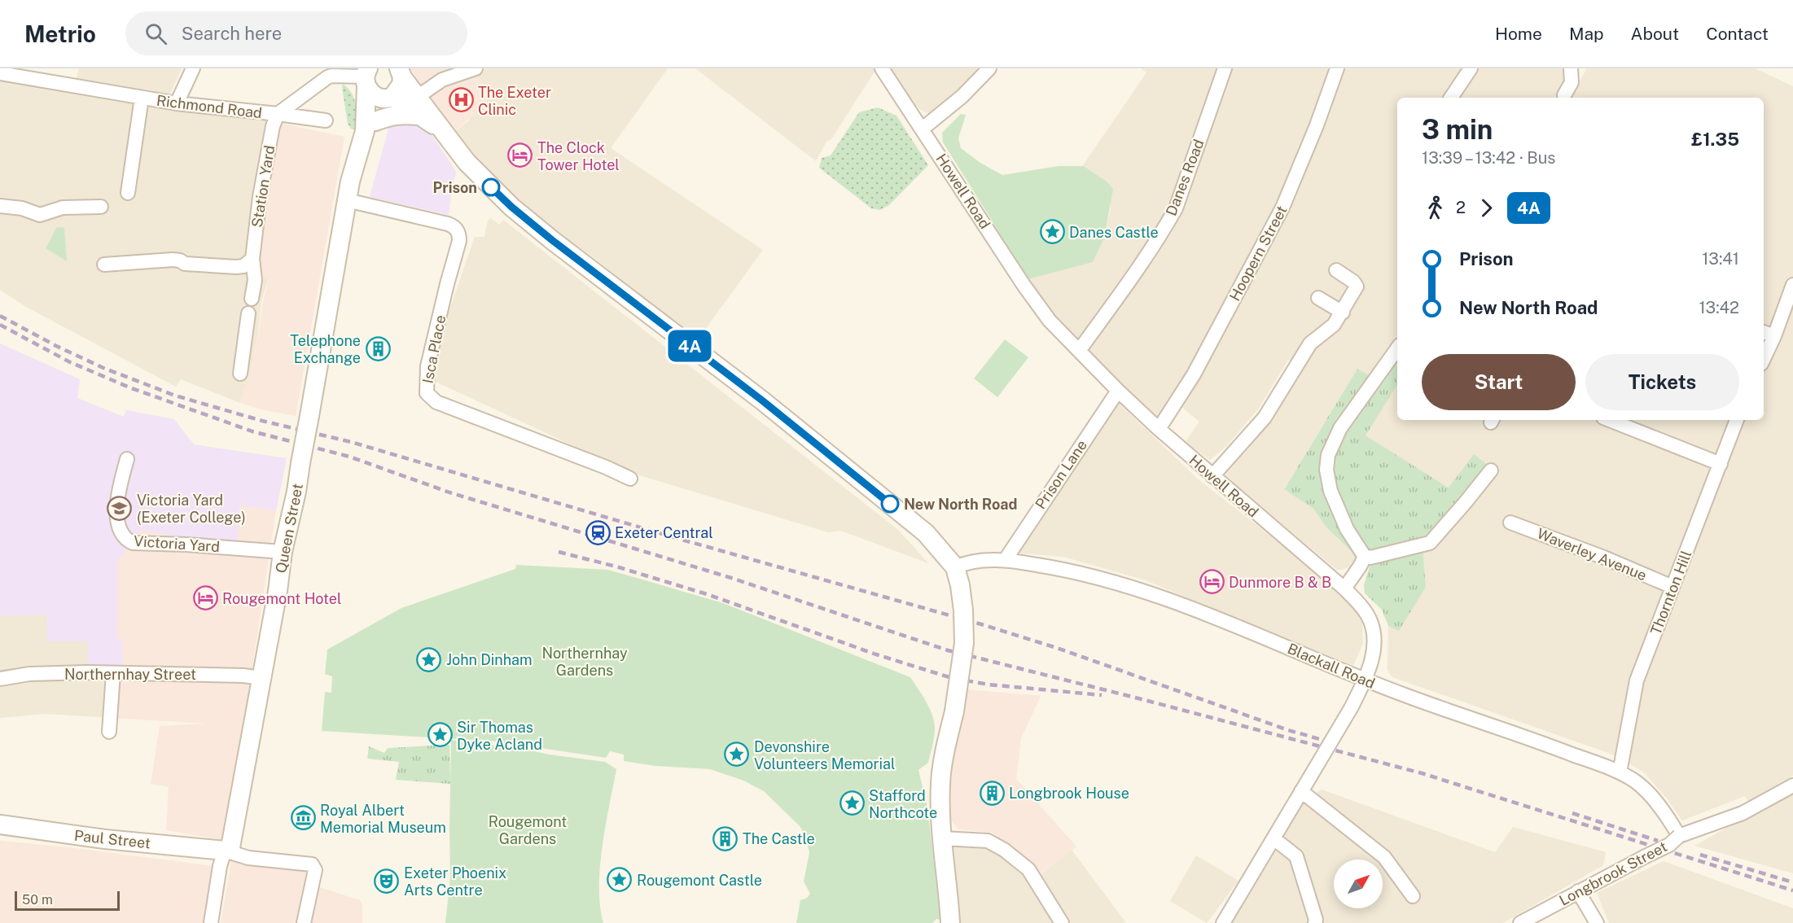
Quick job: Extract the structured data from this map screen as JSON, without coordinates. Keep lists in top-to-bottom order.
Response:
{
  "streets": {
    "main road": ["Queen Street", "Paul Street"],
    "street": [
      "Richmond Road",
      "Danes Road",
      "Station Yard",
      "Howell Road",
      "Hoopern Street",
      "Isca Place",
      "Prison Lane",
      "Victoria Yard",
      "Waverley Avenue",
      "Thornton Hill",
      "Blackall Road",
      "Northernhay Street",
      "Longbrook Street"
    ]
  },
  "crossings": [
    ["Richmond Road", "Station Yard"],
    ["Richmond Road", "Queen Street"],
    ["Danes Road", "Howell Road"],
    ["Howell Road", "Hoopern Street"],
    ["Howell Road", "Prison Lane"],
    ["Howell Road", "Blackall Road"],
    ["Isca Place", "Queen Street"],
    ["Prison Lane", "Blackall Road"],
    ["Queen Street", "Victoria Yard"],
    ["Queen Street", "Northernhay Street"],
    ["Queen Street", "Paul Street"],
    ["Waverley Avenue", "Thornton Hill"],
    ["Thornton Hill", "Blackall Road"],
    ["Blackall Road", "Longbrook Street"]
  ],
  "parks": ["Northernhay Gardens", "Rougemont Gardens"],
  "places": {
    "hospital": ["The Exeter Clinic"],
    "hotel": ["The Clock Tower Hotel", "Dunmore B & B", "Rougemont Hotel"],
    "other": ["Prison", "New North Road"],
    "place": [
      "Danes Castle",
      "John Dinham",
      "Sir Thomas Dyke Acland",
      "Devonshire Volunteers Memorial",
      "Stafford Northcote",
      "Rougemont Castle"
    ],
    "building": ["Telephone Exchange", "Longbrook House", "The Castle"],
    "school or university": ["Victoria Yard (Exeter College)"],
    "station": ["Exeter Central"],
    "museum": ["Royal Albert Memorial Museum"],
    "theatre": ["Exeter Phoenix Arts Centre"]
  },
  "lines": ["bus line 4A"],
  "scale_bar": "50 m",
  "north": "top right",
  "page": {
    "header": "Metrio",
    "search": "Search here",
    "nav": [
      "Home",
      "Map",
      "About",
      "Contact"
    ],
    "on_map": "4A",
    "heading": ["3 min", "13:39 – 13:42 · Bus", "£1.35"],
    "legs": ["2", "4A"],
    "list": [
      {
        "name": "Prison",
        "value": "13:41"
      },
      {
        "name": "New North Road",
        "value": "13:42"
      }
    ],
    "buttons": ["Start", "Tickets"],
    "scale": "50 m"
  }
}
